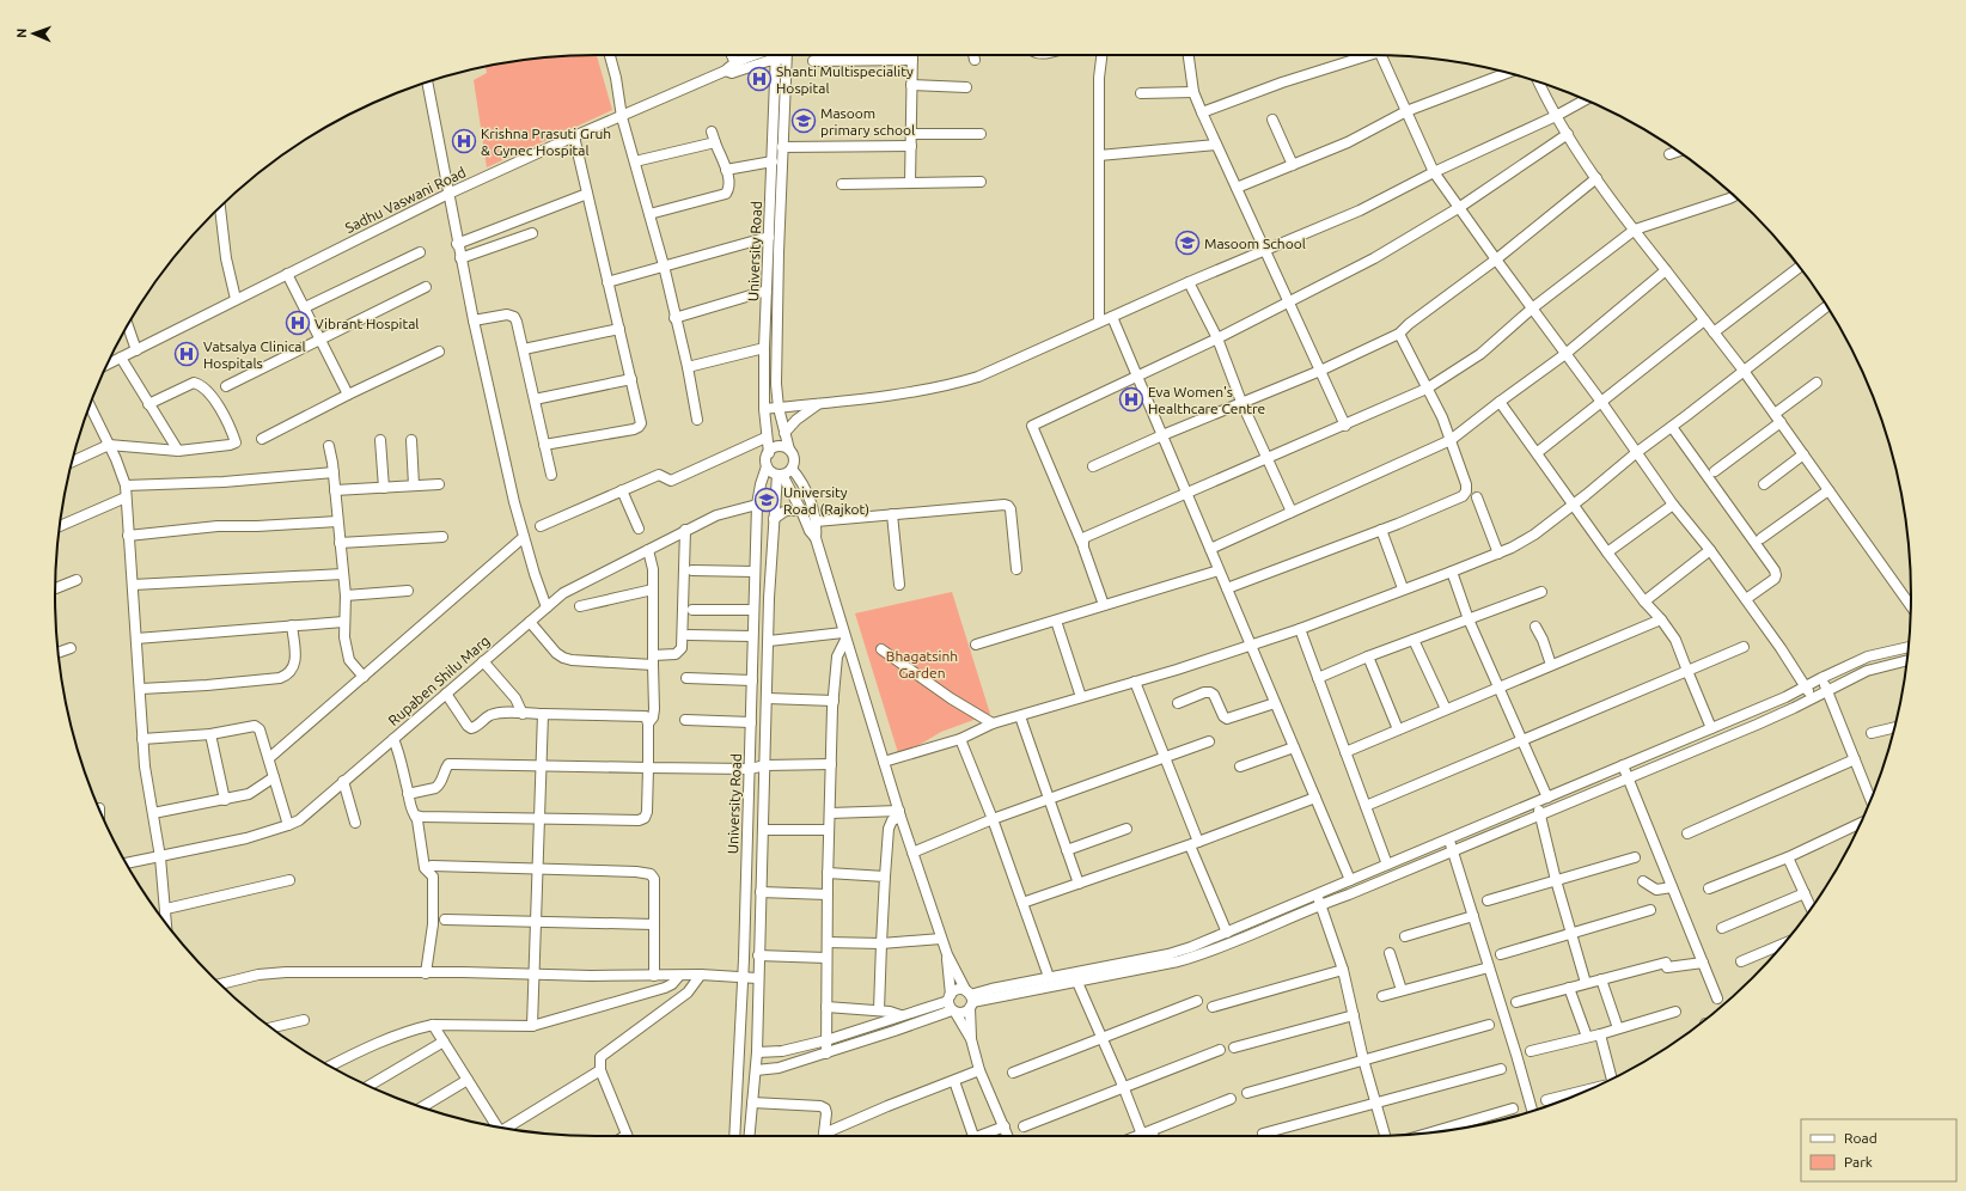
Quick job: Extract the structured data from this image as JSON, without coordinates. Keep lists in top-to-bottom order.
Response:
{
  "streets": {
    "street": ["Sadhu Vaswani Road", "University Road", "Rupaben Shilu Marg"]
  },
  "crossings": [
    ["University Road", "Rupaben Shilu Marg"]
  ],
  "parks": ["Bhagatsinh Garden"],
  "places": {
    "hospital": [
      "Shanti Multispeciality Hospital",
      "Krishna Prasuti Gruh & Gynec Hospital",
      "Vibrant Hospital",
      "Vatsalya Clinical Hospitals",
      "Eva Women's Healthcare Centre"
    ],
    "school or university": ["Masoom primary school", "Masoom School", "University Road (Rajkot)"]
  },
  "legend": ["Road", "Park"],
  "north": "left"
}
